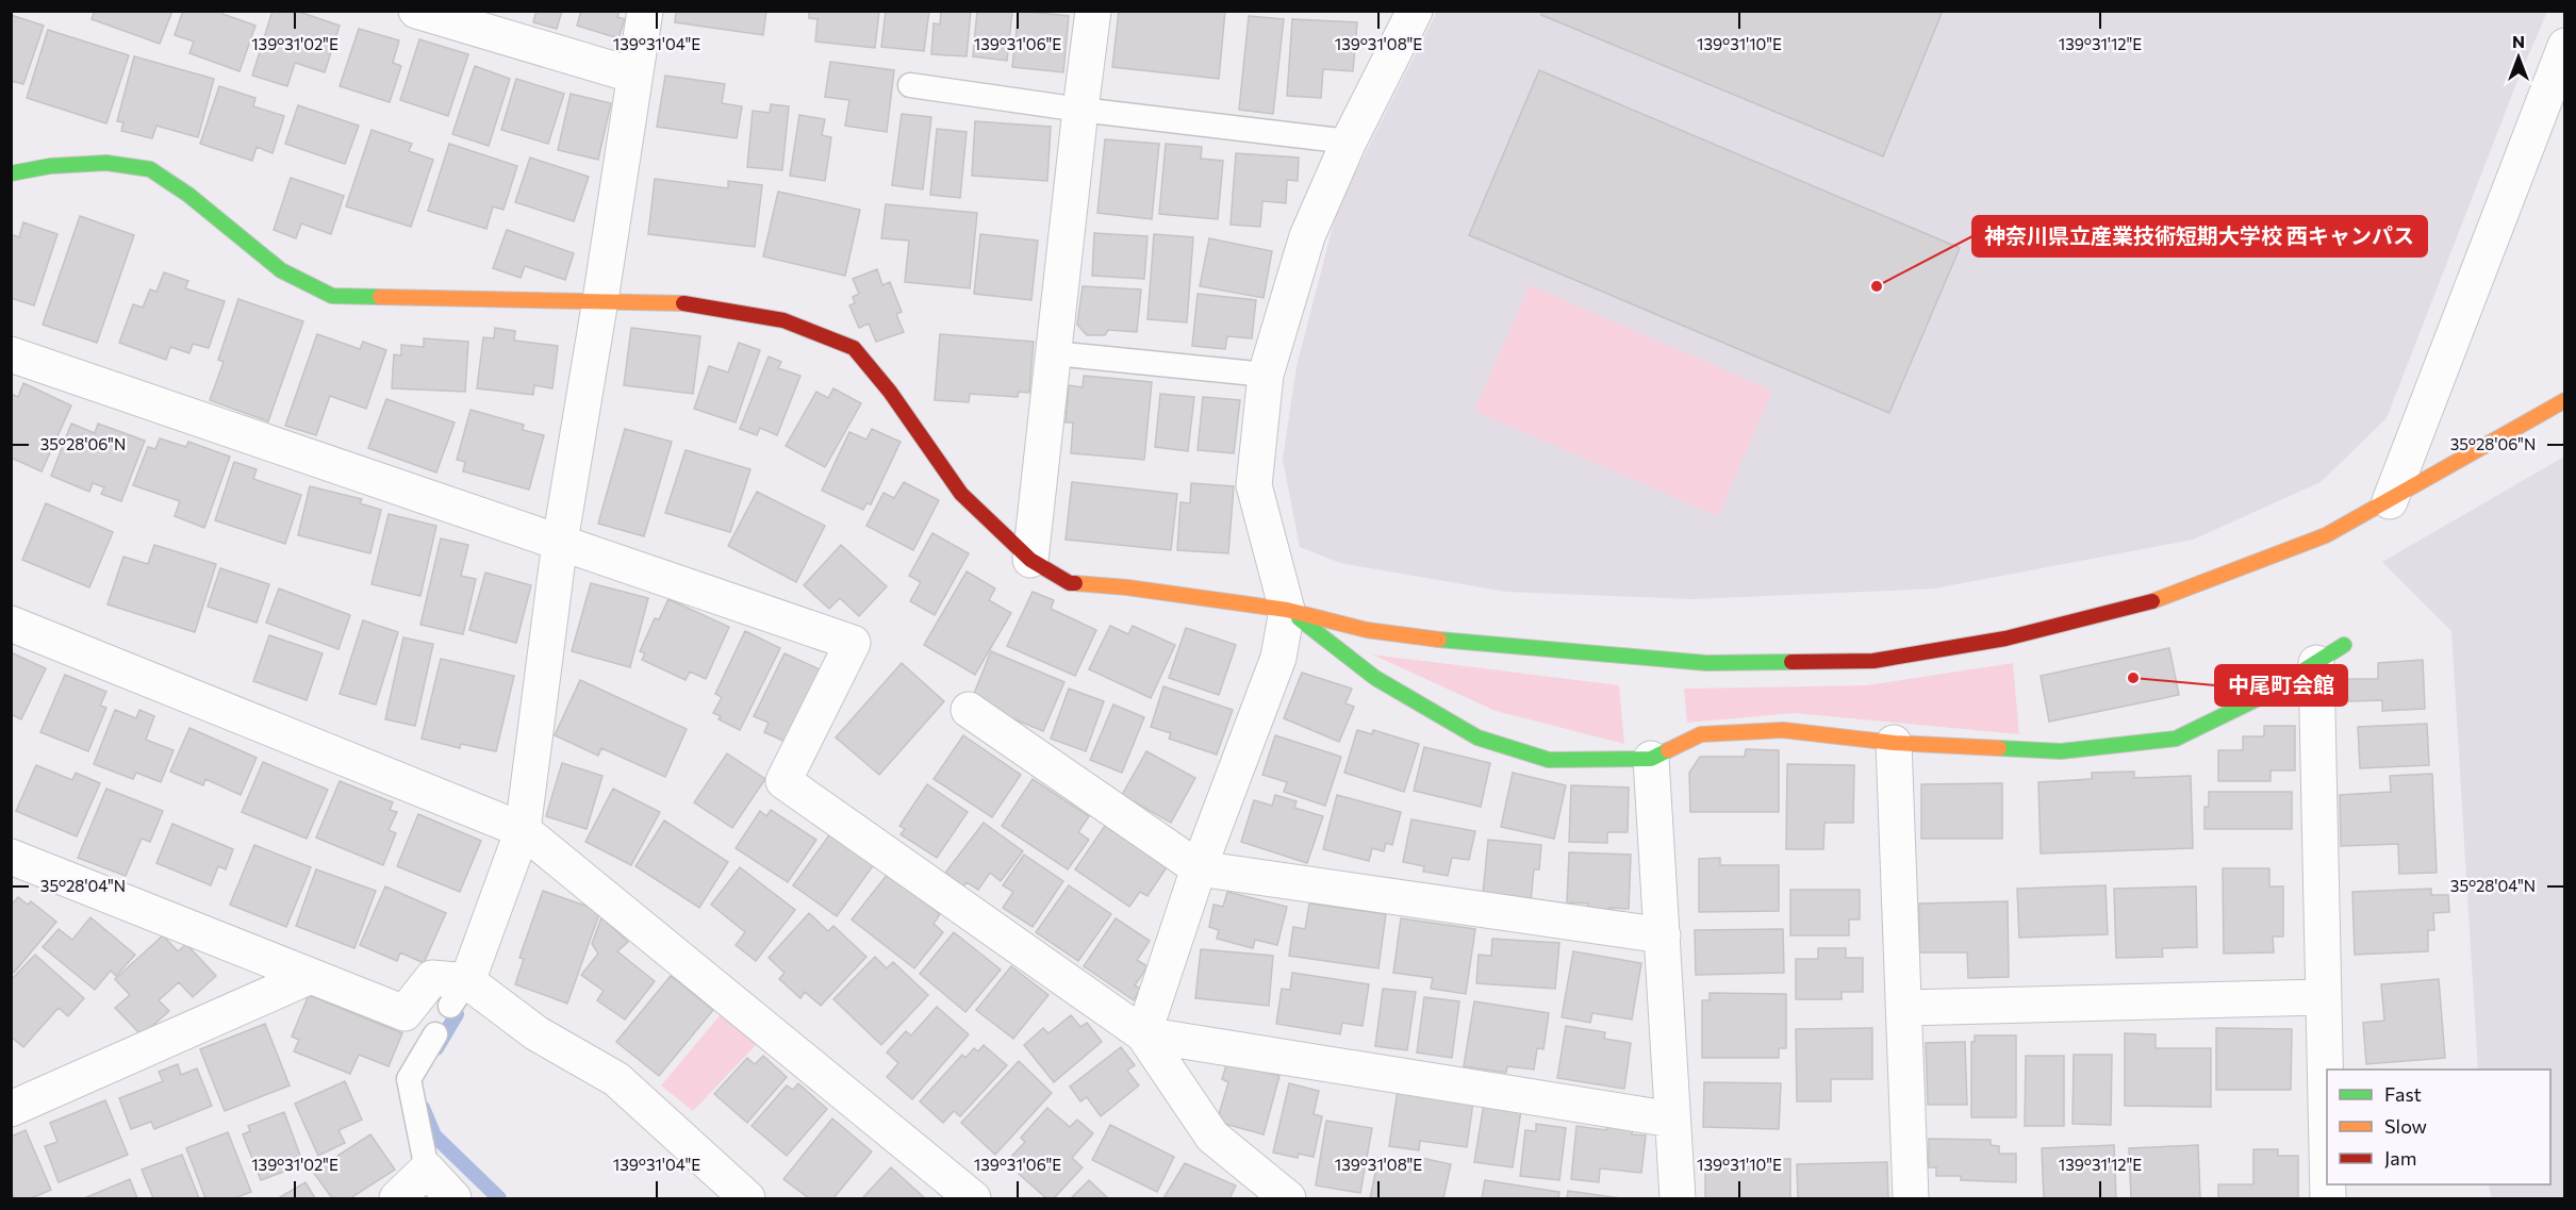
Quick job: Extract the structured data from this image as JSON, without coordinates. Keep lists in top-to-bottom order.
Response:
{
  "places": ["神奈川県立産業技術短期大学校 西キャンパス", "中尾町会館"],
  "legend": ["Fast", "Slow", "Jam"],
  "north": "top",
  "coordinates": [
    "139°31'02\"E",
    "139°31'04\"E",
    "139°31'06\"E",
    "139°31'08\"E",
    "139°31'10\"E",
    "139°31'12\"E",
    "35°28'06\"N",
    "35°28'04\"N"
  ]
}
